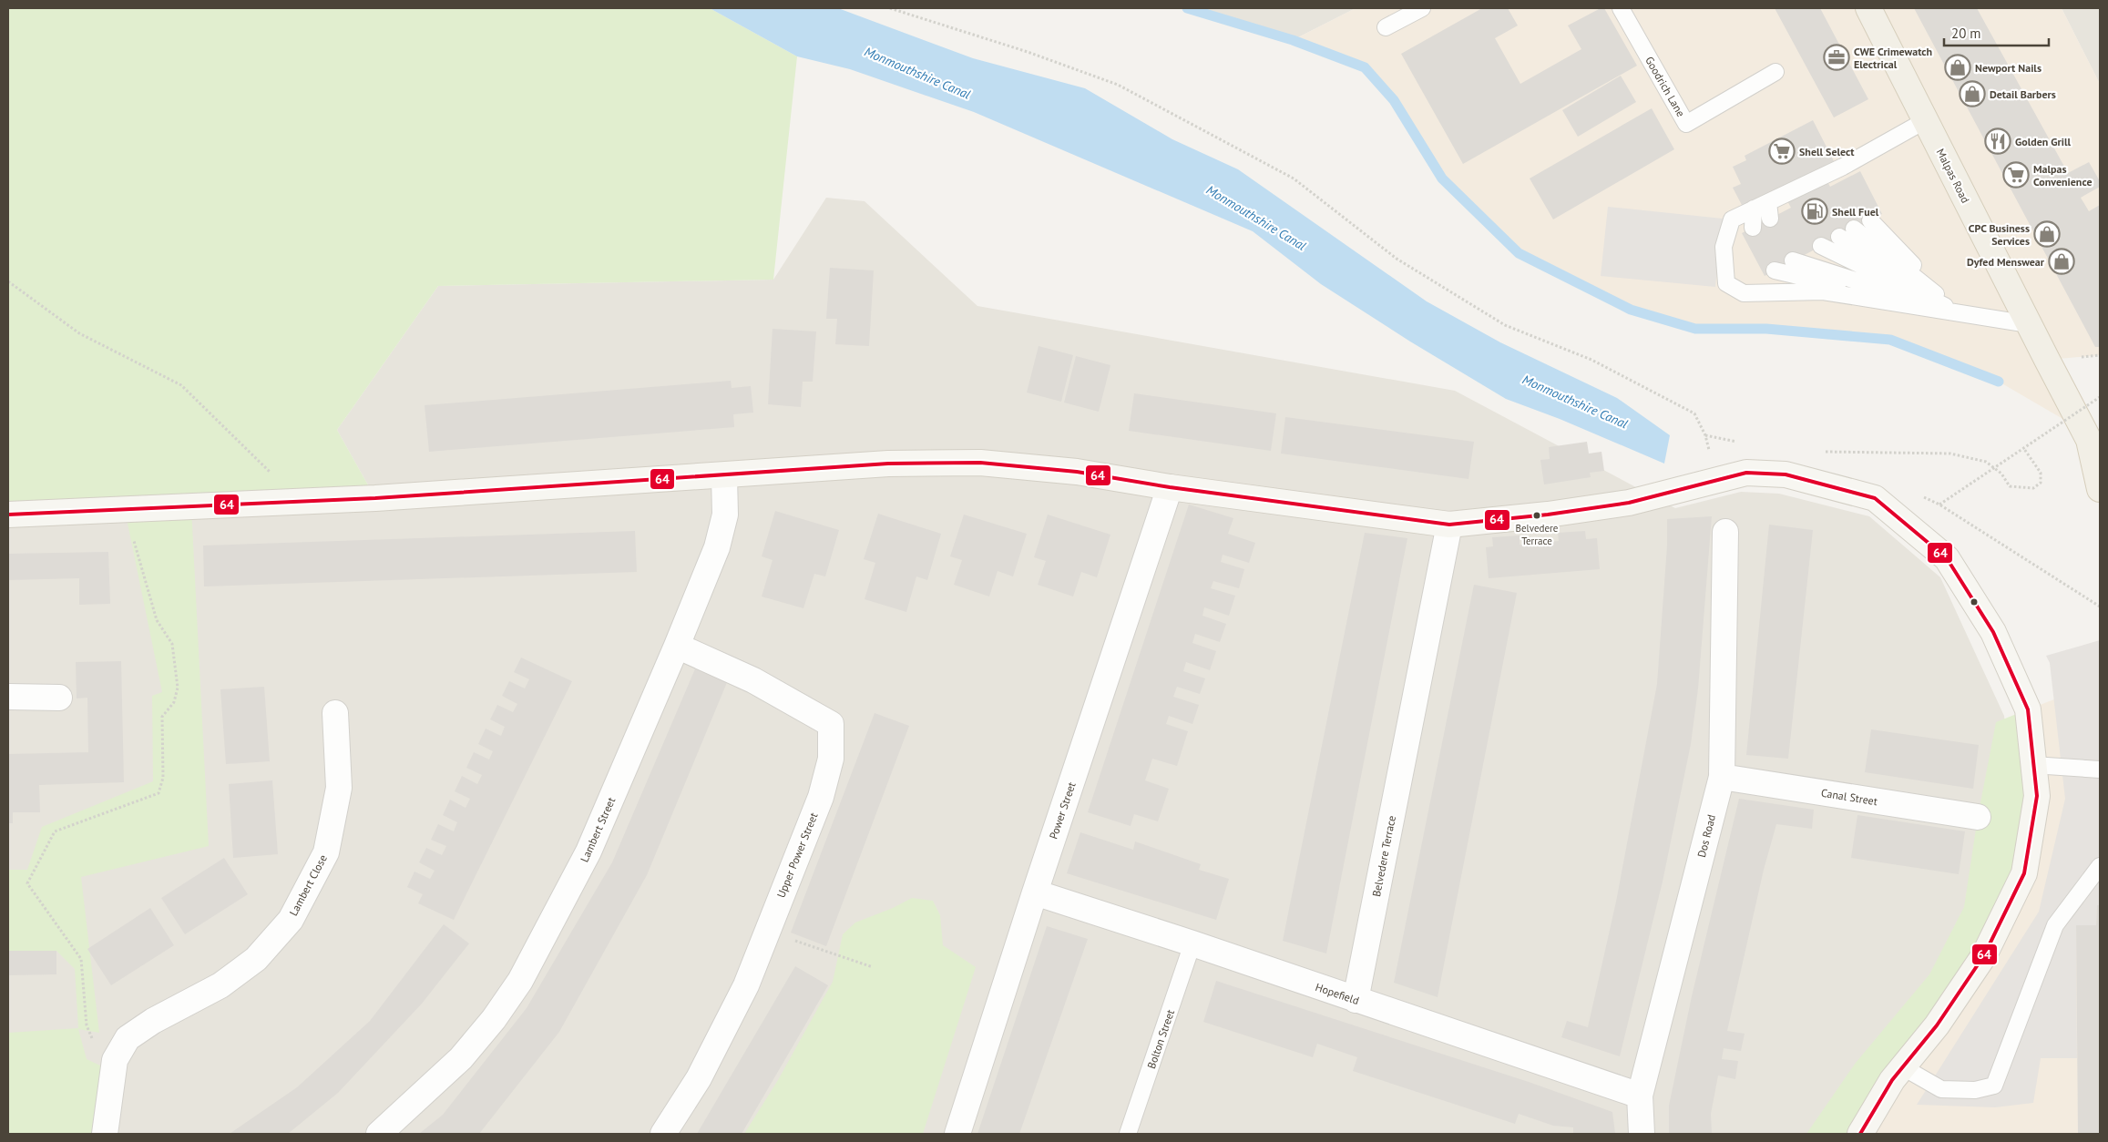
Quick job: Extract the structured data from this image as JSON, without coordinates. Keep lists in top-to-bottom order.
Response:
{
  "streets": {
    "main road": ["Malpas Road"],
    "street": [
      "Canal Street",
      "Power Street",
      "Lambert Street",
      "Dos Road",
      "Upper Power Street",
      "Belvedere Terrace",
      "Lambert Close",
      "Hopefield"
    ],
    "lane": ["Goodrich Lane", "Bolton Street"]
  },
  "crossings": [
    ["Canal Street", "Dos Road"],
    ["Power Street", "Hopefield"],
    ["Lambert Street", "Upper Power Street"],
    ["Dos Road", "Hopefield"],
    ["Belvedere Terrace", "Hopefield"],
    ["Hopefield", "Bolton Street"]
  ],
  "water": ["Monmouthshire Canal"],
  "places": {
    "office": ["CWE Crimewatch Electrical"],
    "shop": [
      "Newport Nails",
      "Detail Barbers",
      "CPC Business Services",
      "Dyfed Menswear"
    ],
    "restaurant": ["Golden Grill"],
    "supermarket": ["Shell Select", "Malpas Convenience"],
    "fuel station": ["Shell Fuel"],
    "other": ["Belvedere Terrace"]
  },
  "lines": ["transit line 64"],
  "scale_bar": "20 m"
}
